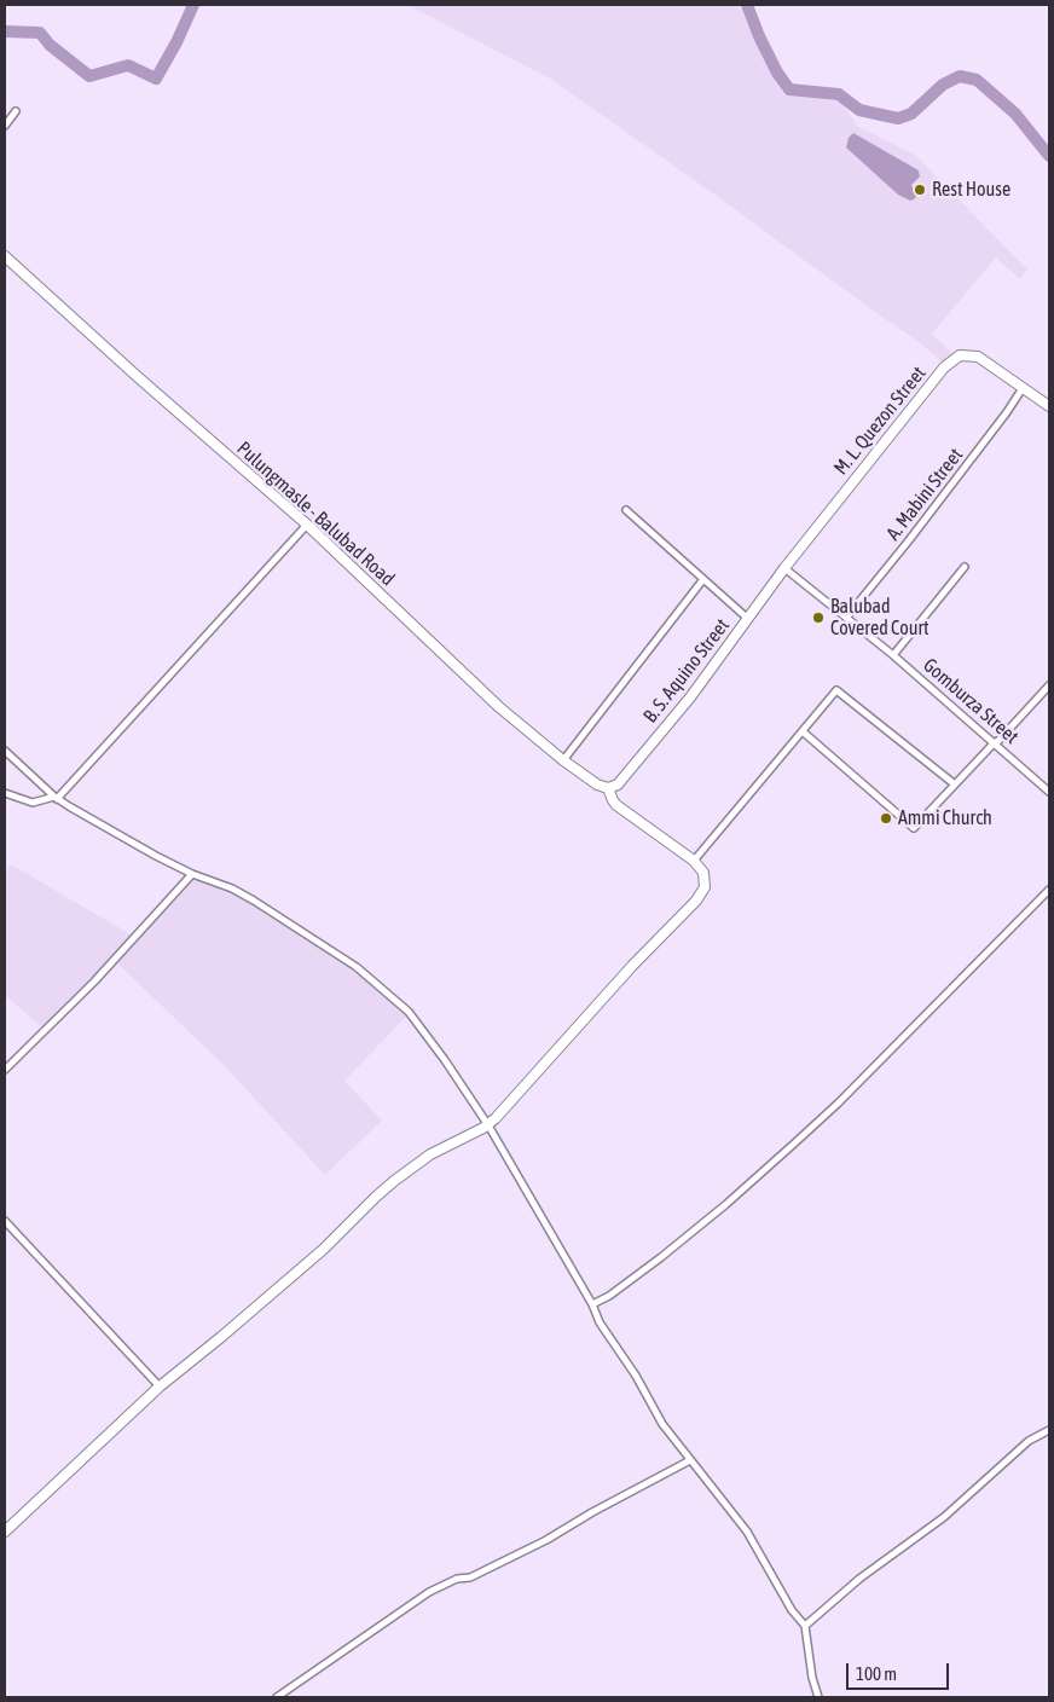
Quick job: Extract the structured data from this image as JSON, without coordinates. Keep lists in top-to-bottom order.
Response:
{
  "streets": {
    "street": [
      "M. L. Quezon Street",
      "A. Mabini Street",
      "Pulungmasle - Balubad Road",
      "B. S. Aquino Street",
      "Gomburza Street"
    ]
  },
  "crossings": [
    ["M. L. Quezon Street", "A. Mabini Street"],
    ["M. L. Quezon Street", "B. S. Aquino Street"],
    ["M. L. Quezon Street", "Gomburza Street"],
    ["A. Mabini Street", "Gomburza Street"],
    ["Pulungmasle - Balubad Road", "B. S. Aquino Street"],
    ["B. S. Aquino Street", "Gomburza Street"]
  ],
  "places": ["Rest House", "Balubad Covered Court", "Ammi Church"],
  "scale_bar": "100 m"
}
